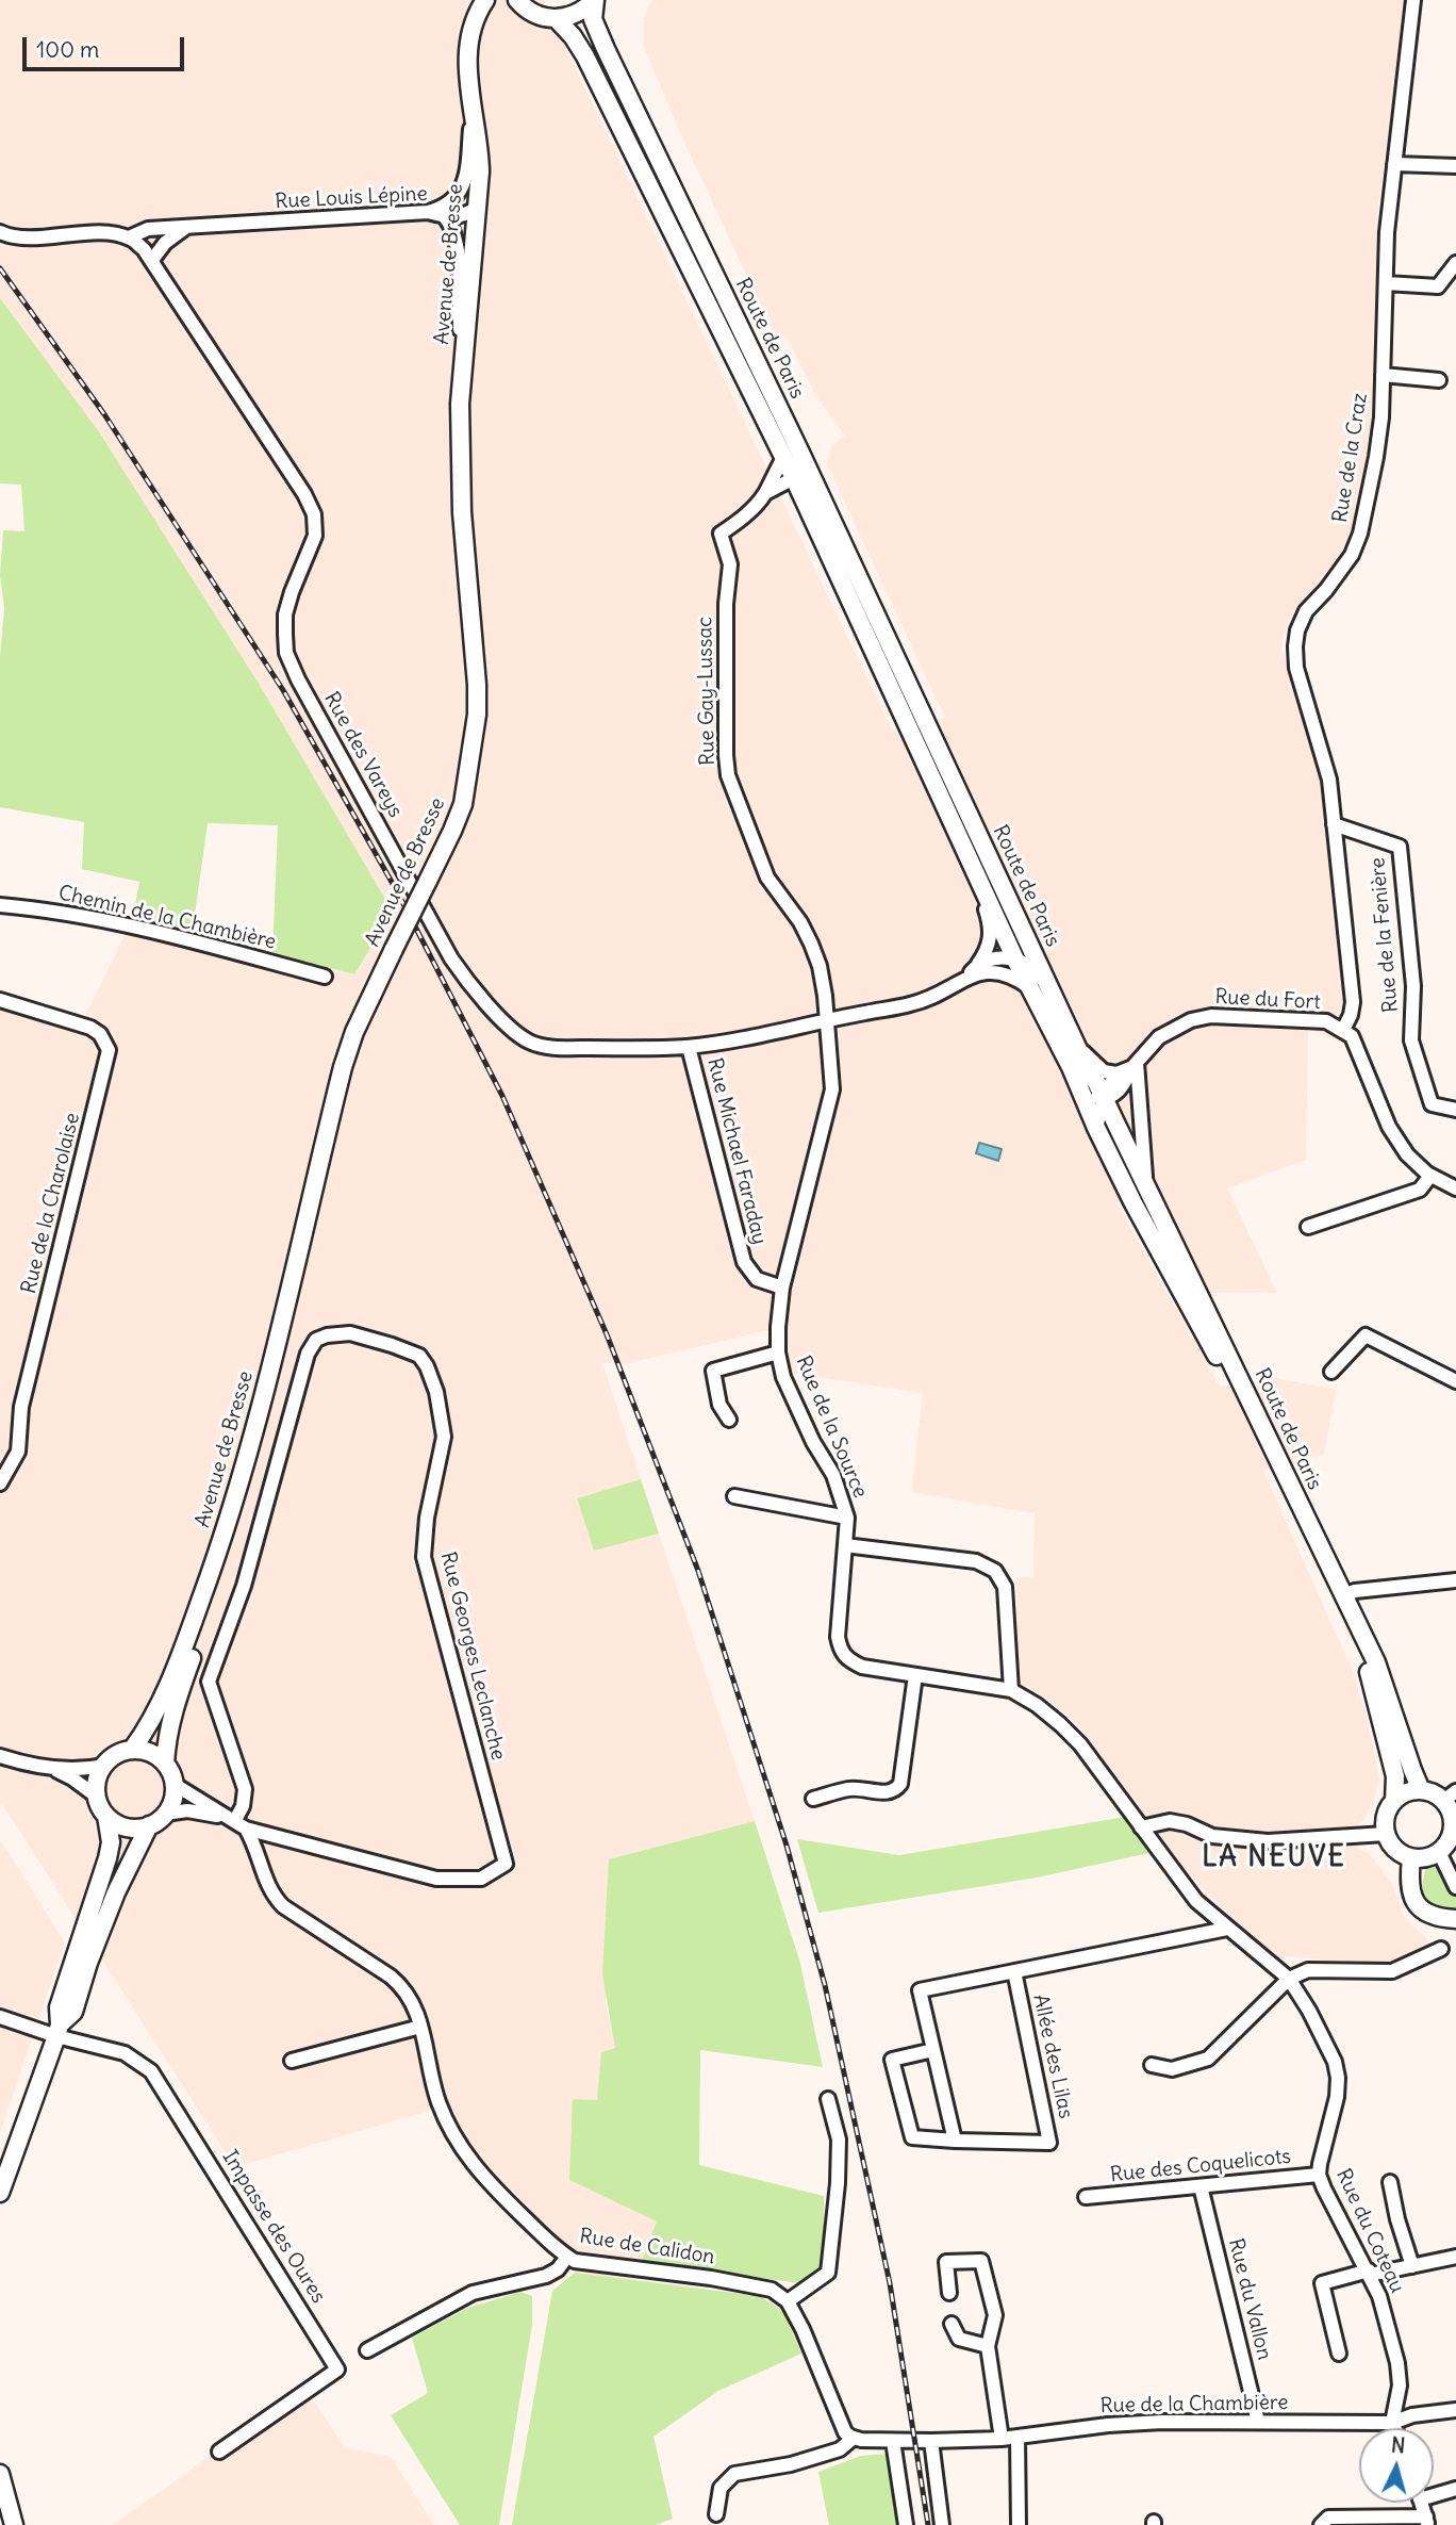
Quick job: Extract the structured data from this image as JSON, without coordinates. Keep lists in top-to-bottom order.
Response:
{
  "streets": {
    "main road": ["Avenue de Bresse", "Route de Paris"],
    "street": [
      "Rue Louis Lépine",
      "Rue de la Craz",
      "Rue Gay-Lussac",
      "Rue des Vareys",
      "Chemin de la Chambière",
      "Rue de la Fenière",
      "Rue du Fort",
      "Rue Michael Faraday",
      "Rue de la Charolaise",
      "Rue de la Source",
      "Rue Georges Leclanche",
      "Allée des Lilas",
      "Rue des Coquelicots",
      "Impasse des Oures",
      "Rue du Coteau",
      "Rue de Calidon",
      "Rue du Vallon",
      "Rue de la Chambière"
    ]
  },
  "crossings": [
    ["Rue Louis Lépine", "Avenue de Bresse"],
    ["Rue Louis Lépine", "Rue des Vareys"],
    ["Route de Paris", "Rue Gay-Lussac"],
    ["Route de Paris", "Rue des Vareys"],
    ["Route de Paris", "Rue du Fort"],
    ["Rue de la Craz", "Rue de la Fenière"],
    ["Rue de la Craz", "Rue du Fort"],
    ["Rue Gay-Lussac", "Rue des Vareys"],
    ["Rue Gay-Lussac", "Rue de la Source"],
    ["Rue des Vareys", "Rue Michael Faraday"],
    ["Rue des Vareys", "Rue de la Source"],
    ["Rue Michael Faraday", "Rue de la Source"],
    ["Rue de la Source", "Allée des Lilas"],
    ["Rue de la Source", "Rue du Coteau"],
    ["Rue Georges Leclanche", "Rue de Calidon"],
    ["Rue des Coquelicots", "Rue du Coteau"],
    ["Rue des Coquelicots", "Rue du Vallon"],
    ["Rue du Coteau", "Rue de la Chambière"],
    ["Rue du Vallon", "Rue de la Chambière"]
  ],
  "districts": ["LA NEUVE"],
  "scale_bar": "100 m",
  "north": "top"
}
